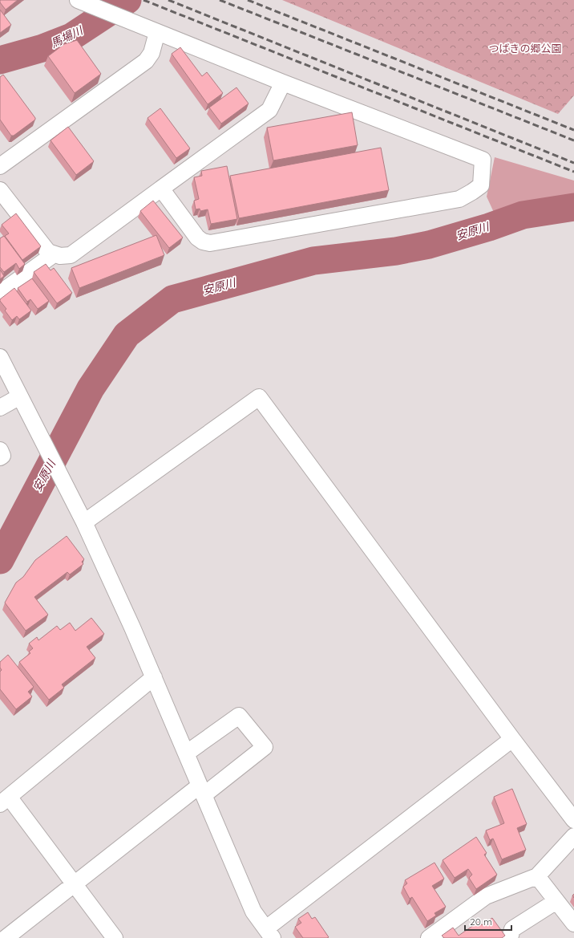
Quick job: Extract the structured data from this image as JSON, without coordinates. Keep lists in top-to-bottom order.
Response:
{
  "water": ["馬場川", "安原川"],
  "parks": ["つばきの郷公園"],
  "scale_bar": "20 m"
}
